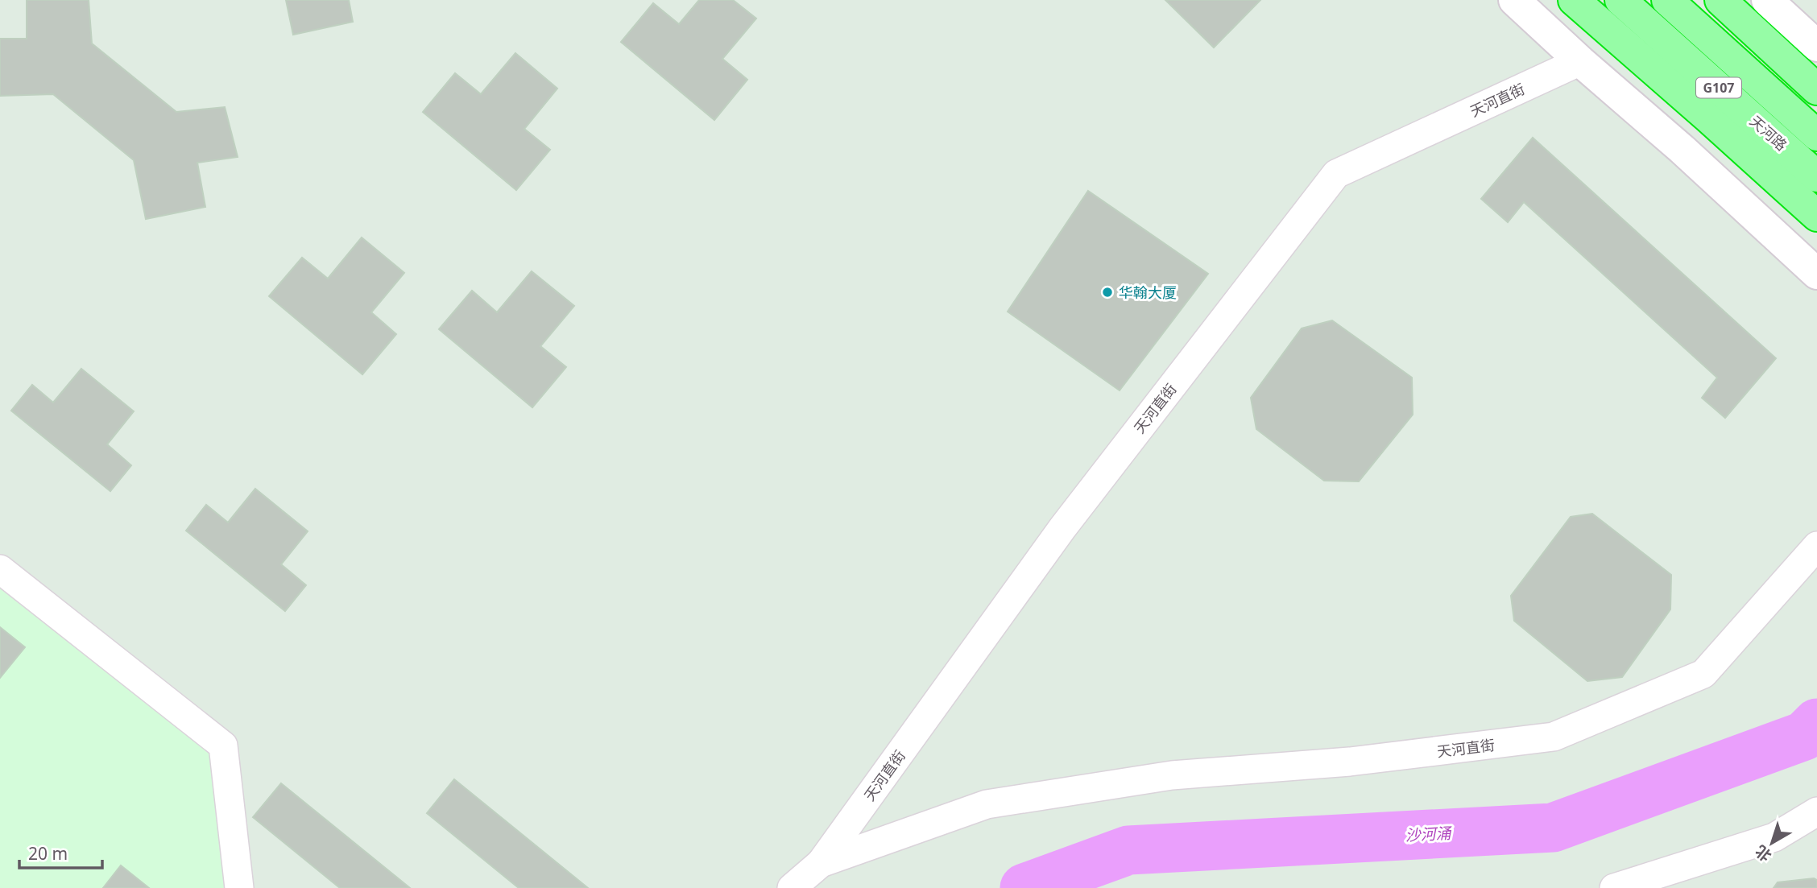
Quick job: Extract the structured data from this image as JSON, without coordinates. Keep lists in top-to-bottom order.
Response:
{
  "streets": {
    "highway": ["G107", "天河路"],
    "street": ["天河直街"]
  },
  "water": ["沙河涌"],
  "places": ["华翰大厦"],
  "scale_bar": "20 m",
  "north": "bottom left"
}
